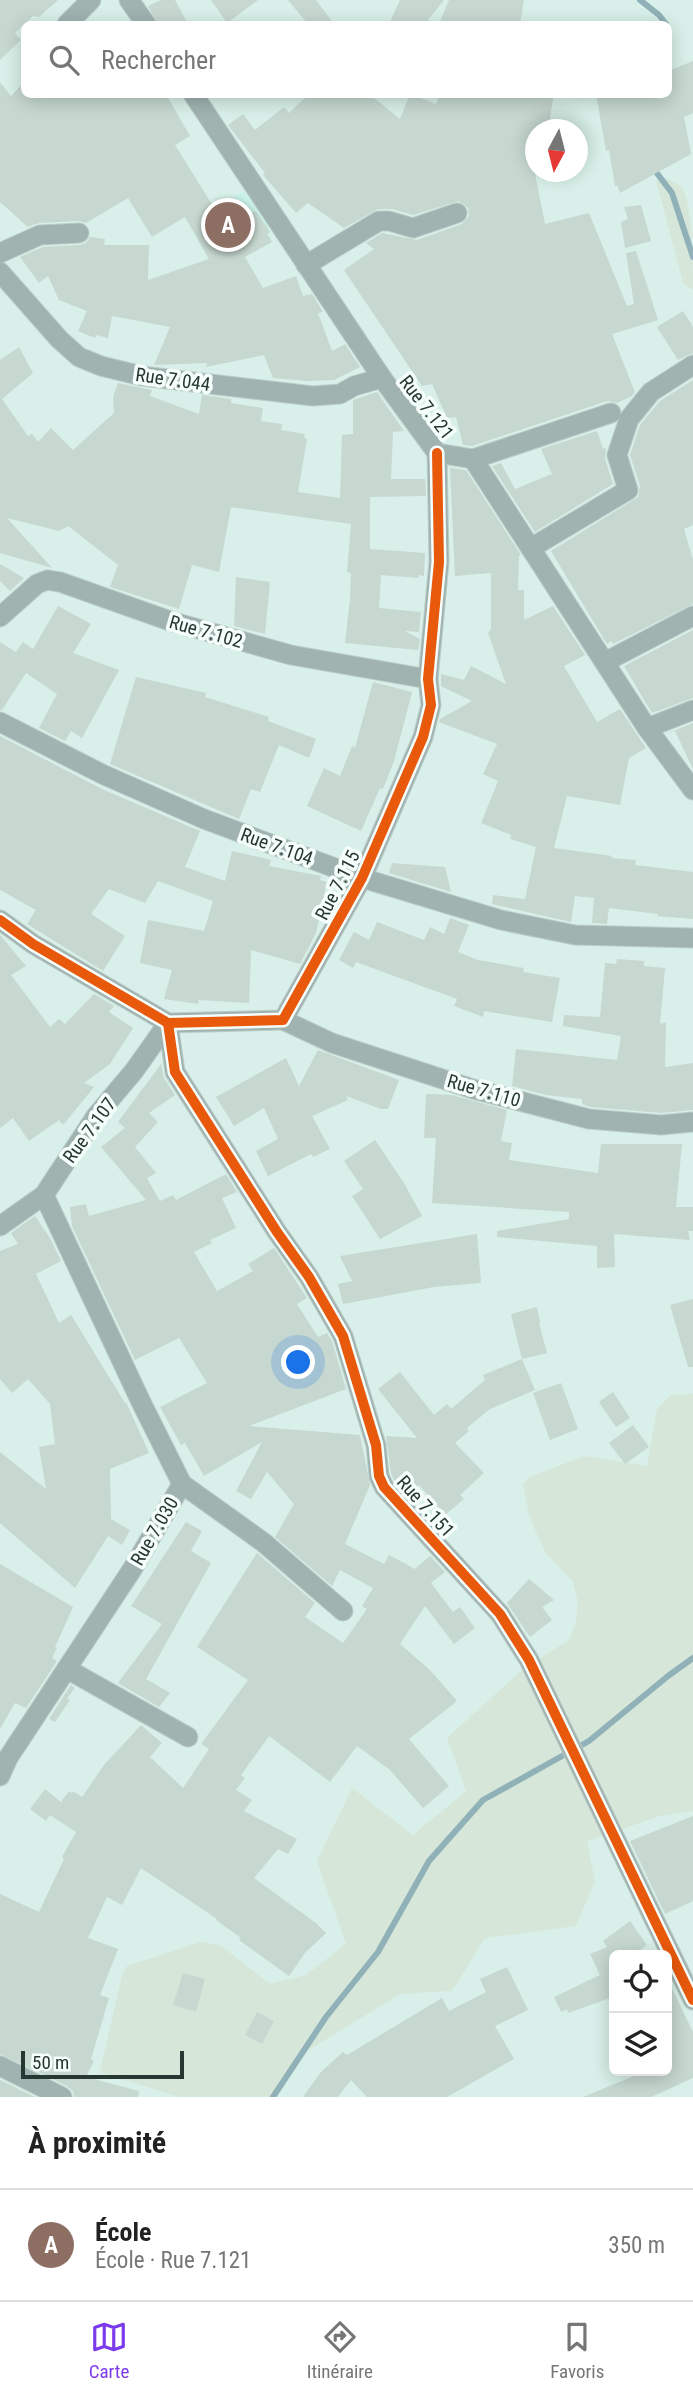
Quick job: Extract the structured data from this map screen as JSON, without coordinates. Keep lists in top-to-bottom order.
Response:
{
  "streets": {
    "street": [
      "Rue 7.044",
      "Rue 7.121",
      "Rue 7.102",
      "Rue 7.104",
      "Rue 7.115",
      "Rue 7.110",
      "Rue 7.107",
      "Rue 7.151",
      "Rue 7.030"
    ]
  },
  "crossings": [
    ["Rue 7.044", "Rue 7.121"],
    ["Rue 7.121", "Rue 7.115"],
    ["Rue 7.102", "Rue 7.115"],
    ["Rue 7.104", "Rue 7.115"],
    ["Rue 7.115", "Rue 7.110"],
    ["Rue 7.107", "Rue 7.151"],
    ["Rue 7.107", "Rue 7.030"]
  ],
  "scale_bar": "50 m",
  "north": "bottom",
  "page": {
    "search": "Rechercher",
    "pins": "A",
    "scale": "50 m",
    "heading": "À proximité",
    "list": [
      {
        "mark": "A",
        "name": "École",
        "note": "École · Rue 7.121",
        "value": "350 m"
      }
    ],
    "nav": ["Carte", "Itinéraire", "Favoris"]
  }
}
